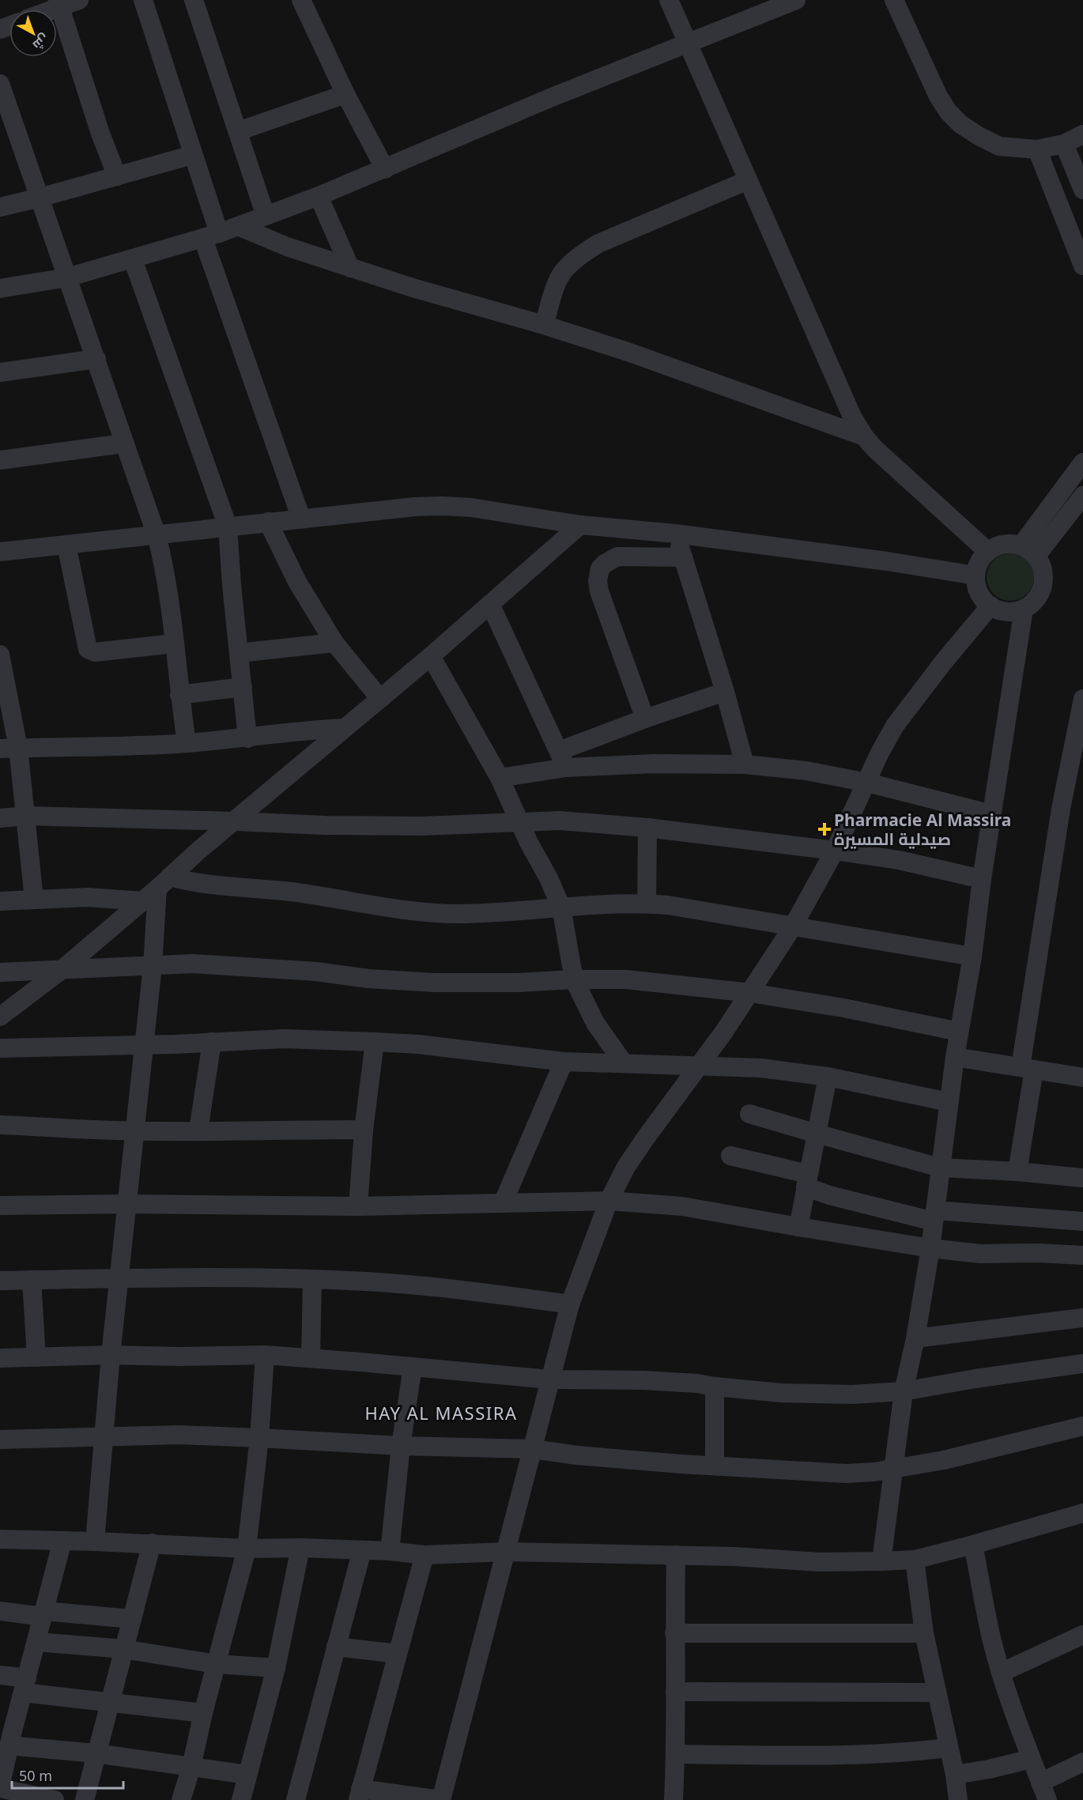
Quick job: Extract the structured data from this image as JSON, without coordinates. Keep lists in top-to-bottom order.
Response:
{
  "districts": ["HAY AL MASSIRA"],
  "places": {
    "health": ["Pharmacie Al Massira صيدلية المسيرة"]
  },
  "scale_bar": "50 m",
  "north": "bottom right"
}
